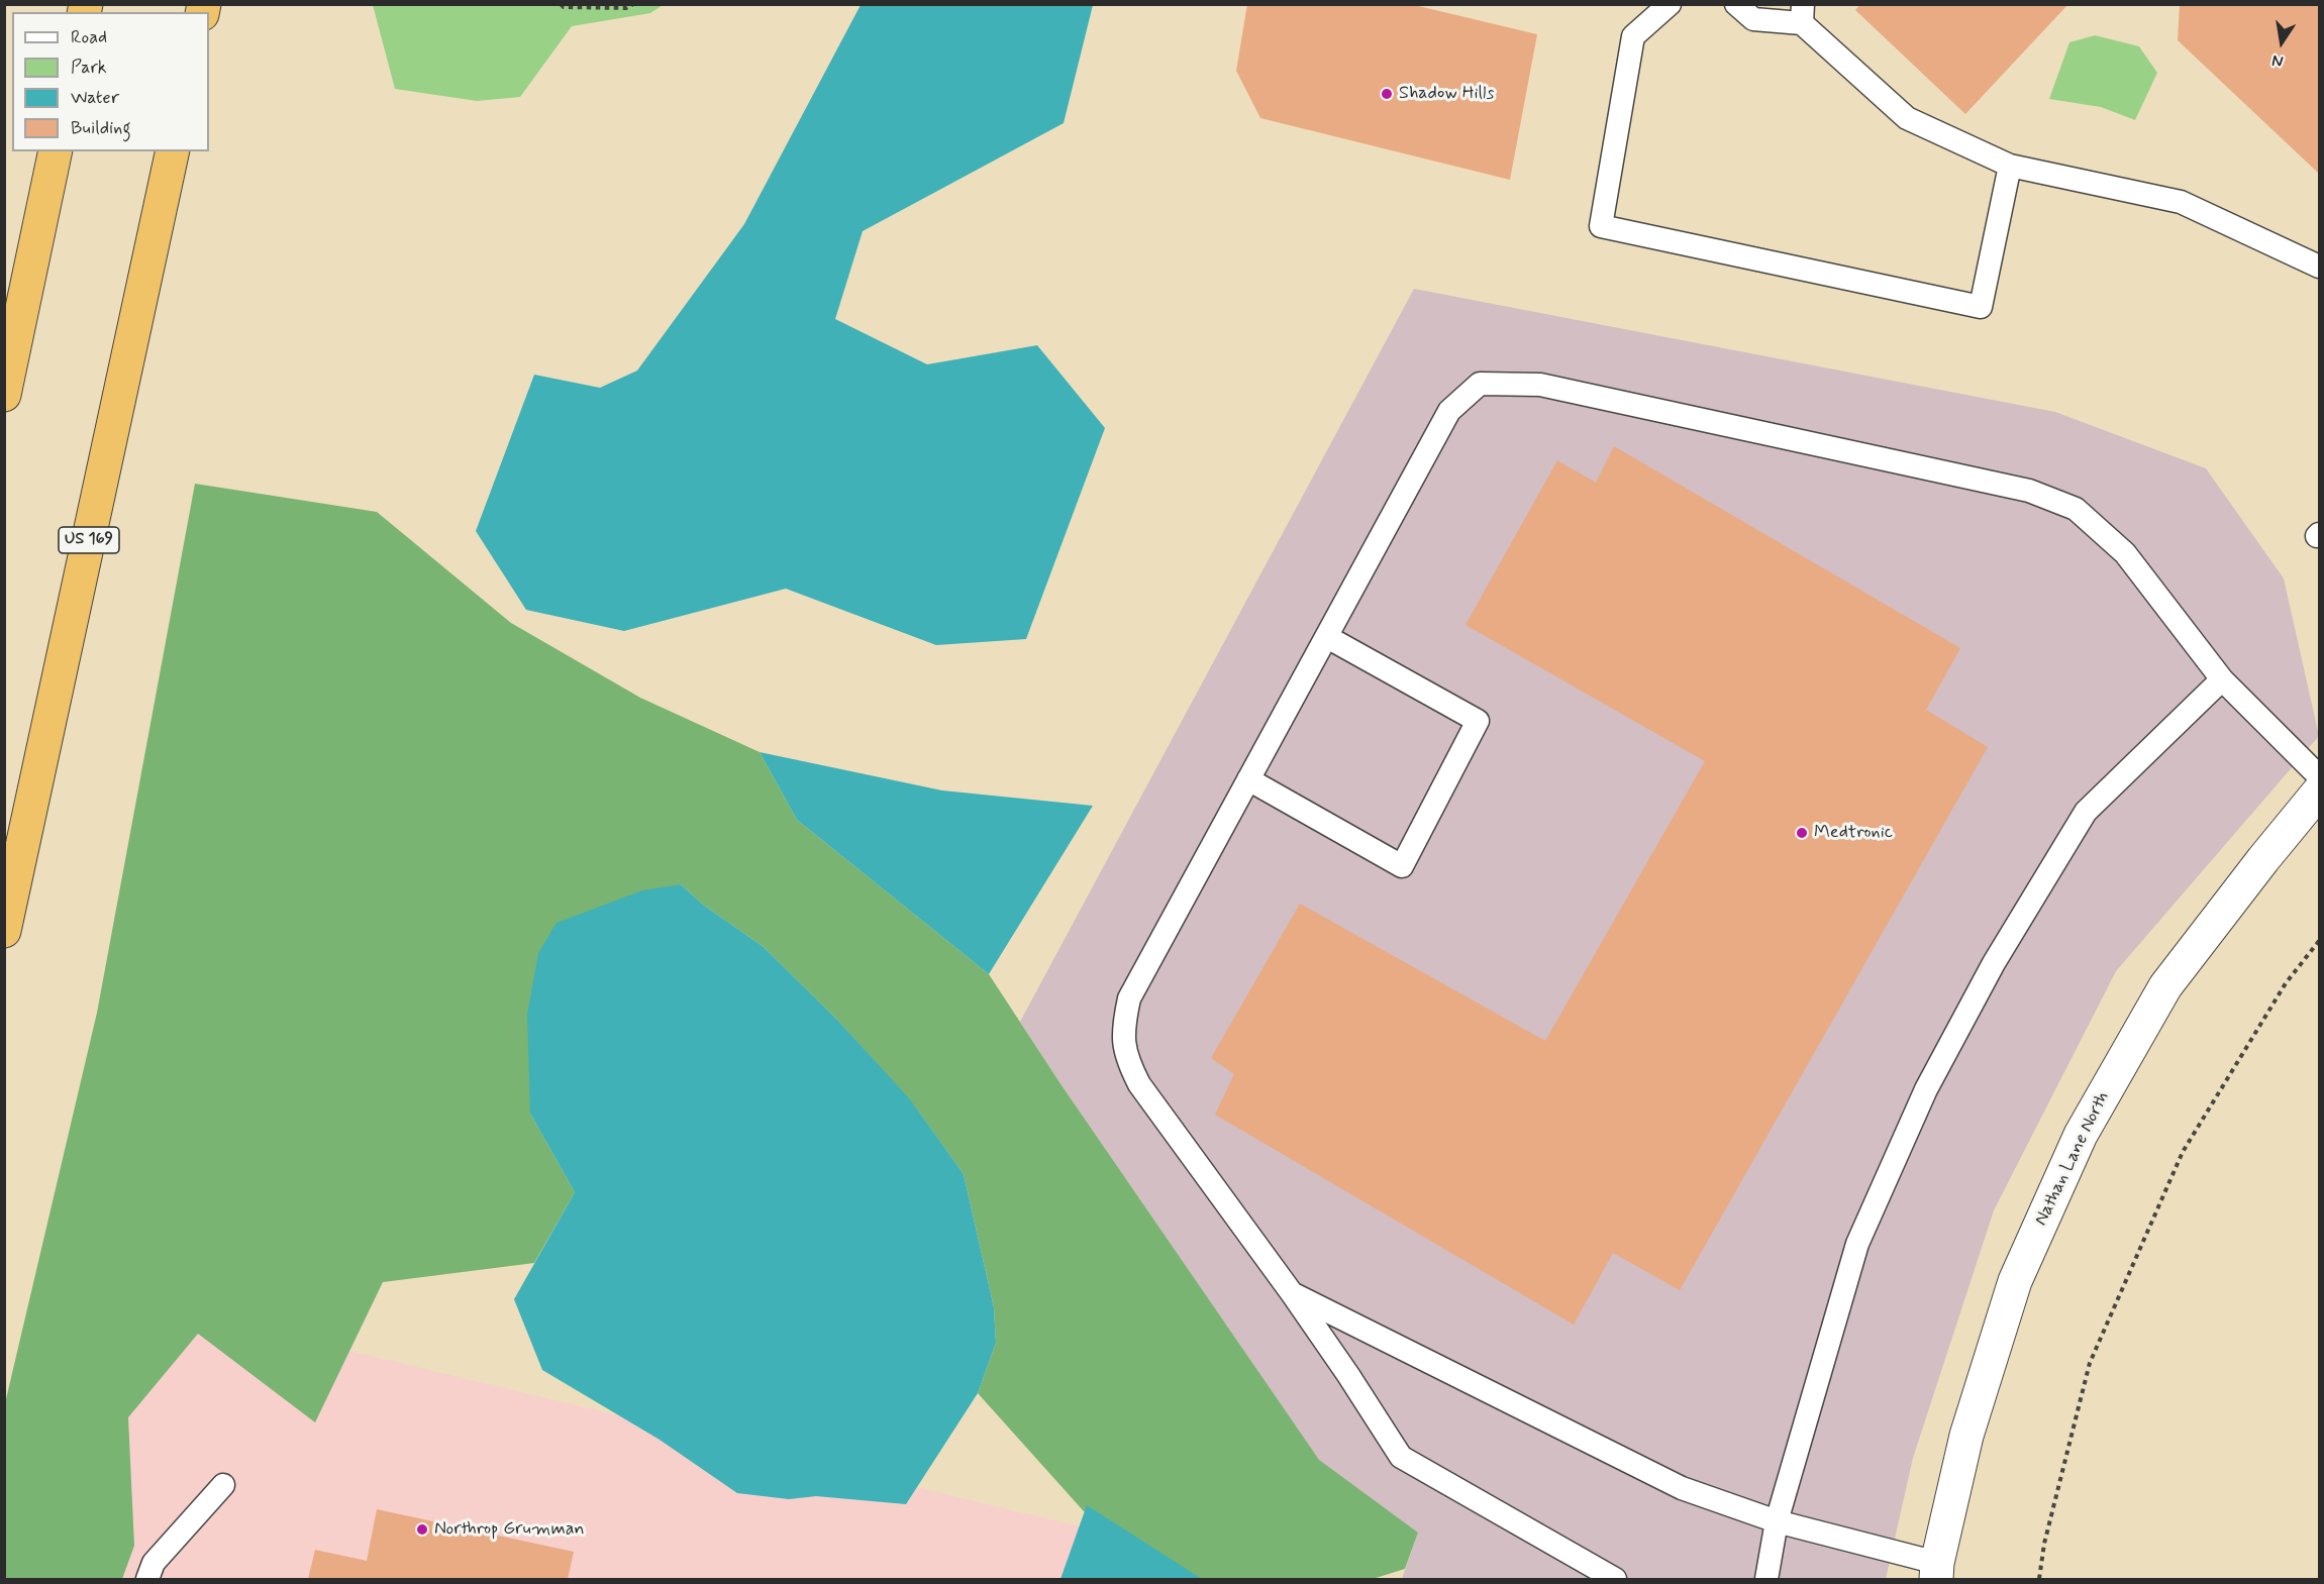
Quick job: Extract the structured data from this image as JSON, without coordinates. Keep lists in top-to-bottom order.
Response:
{
  "streets": {
    "highway": ["US 169"],
    "street": ["Nathan Lane North"]
  },
  "places": ["Shadow Hills", "Medtronic", "Northrop Grumman"],
  "legend": [
    "Road",
    "Park",
    "Water",
    "Building"
  ],
  "north": "bottom"
}
